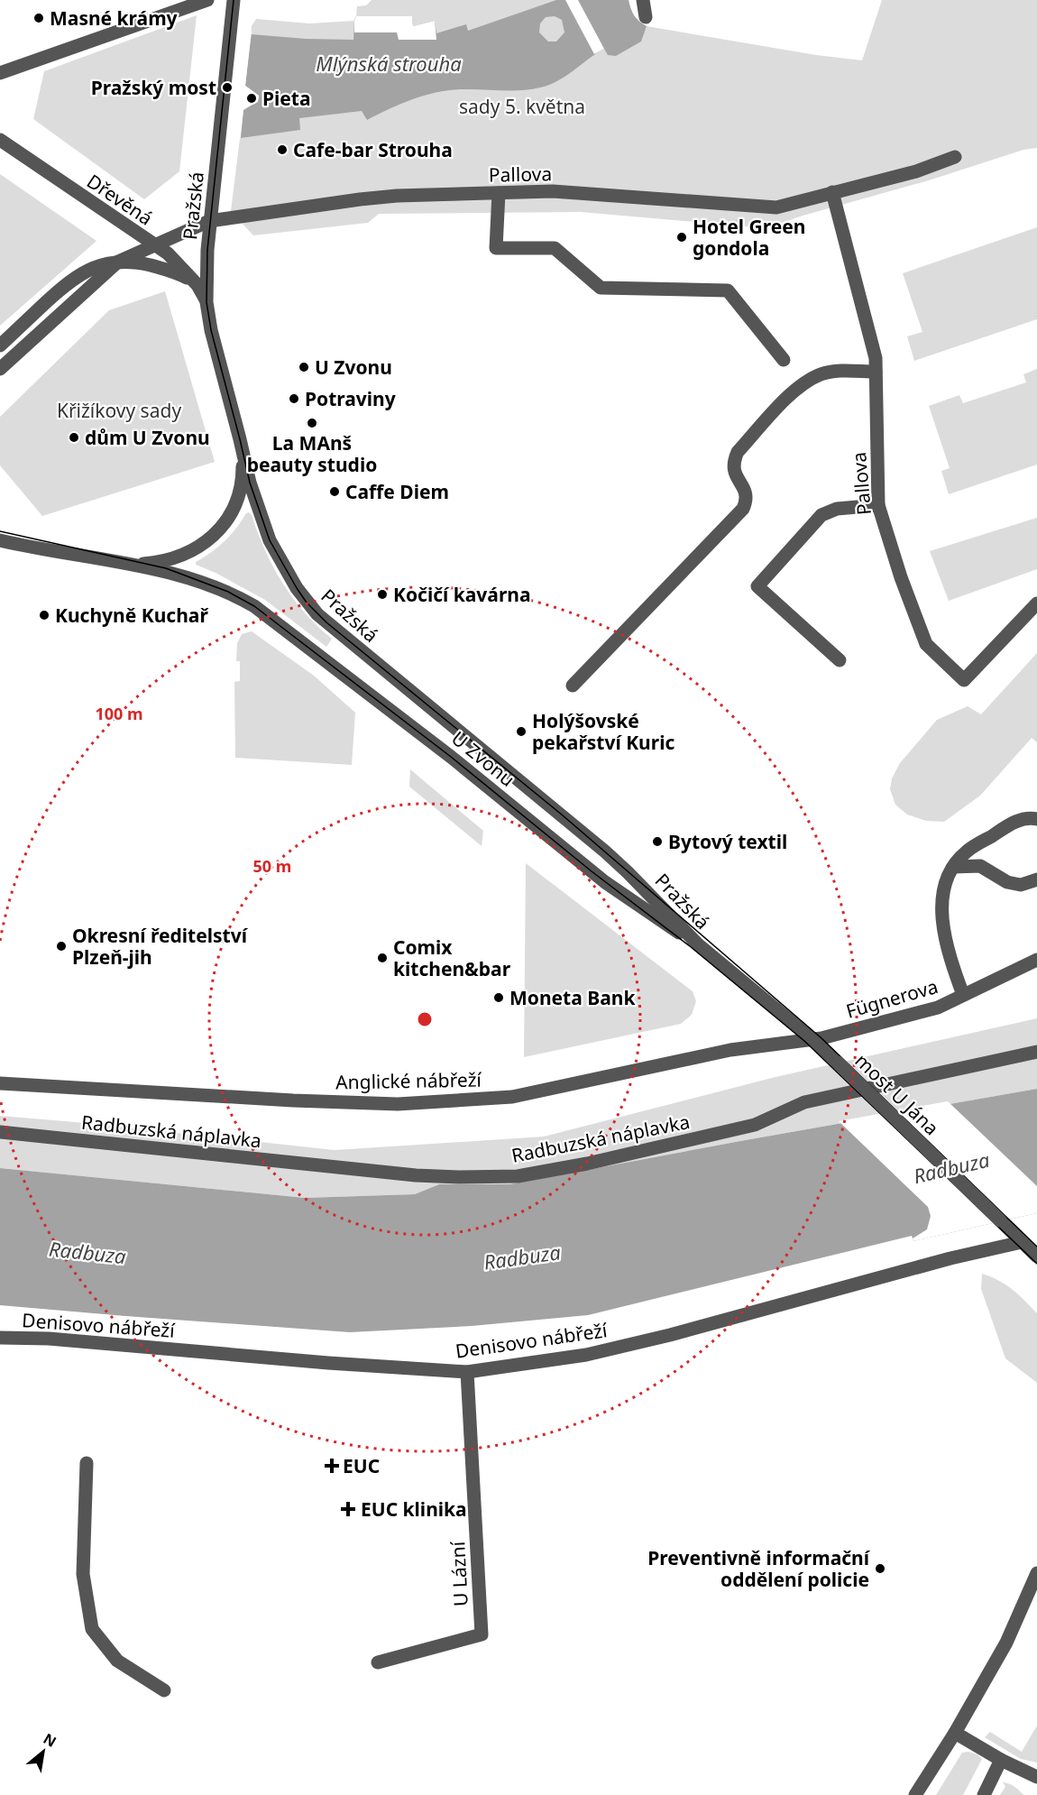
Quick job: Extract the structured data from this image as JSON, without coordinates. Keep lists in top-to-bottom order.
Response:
{
  "streets": {
    "street": [
      "Pallova",
      "Dřevěná",
      "Pražská",
      "U Zvonu",
      "Fügnerova",
      "Anglické nábřeží",
      "most U Jána",
      "Radbuzská náplavka",
      "Denisovo nábřeží",
      "U Lázní"
    ]
  },
  "crossings": [
    ["Pallova", "Pražská"],
    ["Dřevěná", "Pražská"],
    ["Pražská", "U Zvonu"],
    ["Pražská", "Fügnerova"],
    ["Pražská", "Anglické nábřeží"],
    ["Pražská", "most U Jána"],
    ["Fügnerova", "Anglické nábřeží"],
    ["most U Jána", "Denisovo nábřeží"],
    ["Denisovo nábřeží", "U Lázní"]
  ],
  "water": ["Mlýnská strouha", "Radbuza"],
  "parks": ["sady 5. května", "Křižíkovy sady"],
  "places": {
    "other": [
      "Masné krámy",
      "Pražský most",
      "Pieta",
      "Cafe-bar Strouha",
      "Hotel Green gondola",
      "U Zvonu",
      "Potraviny",
      "La MAnš beauty studio",
      "dům U Zvonu",
      "Caffe Diem",
      "Kočičí kavárna",
      "Kuchyně Kuchař",
      "Holýšovské pekařství Kuric",
      "Bytový textil",
      "Okresní ředitelství Plzeň-jih",
      "Comix kitchen&bar",
      "Moneta Bank",
      "Preventivně informační oddělení policie"
    ],
    "health": ["EUC", "EUC klinika"]
  },
  "north": "top right",
  "rings": ["100 m", "50 m"]
}
